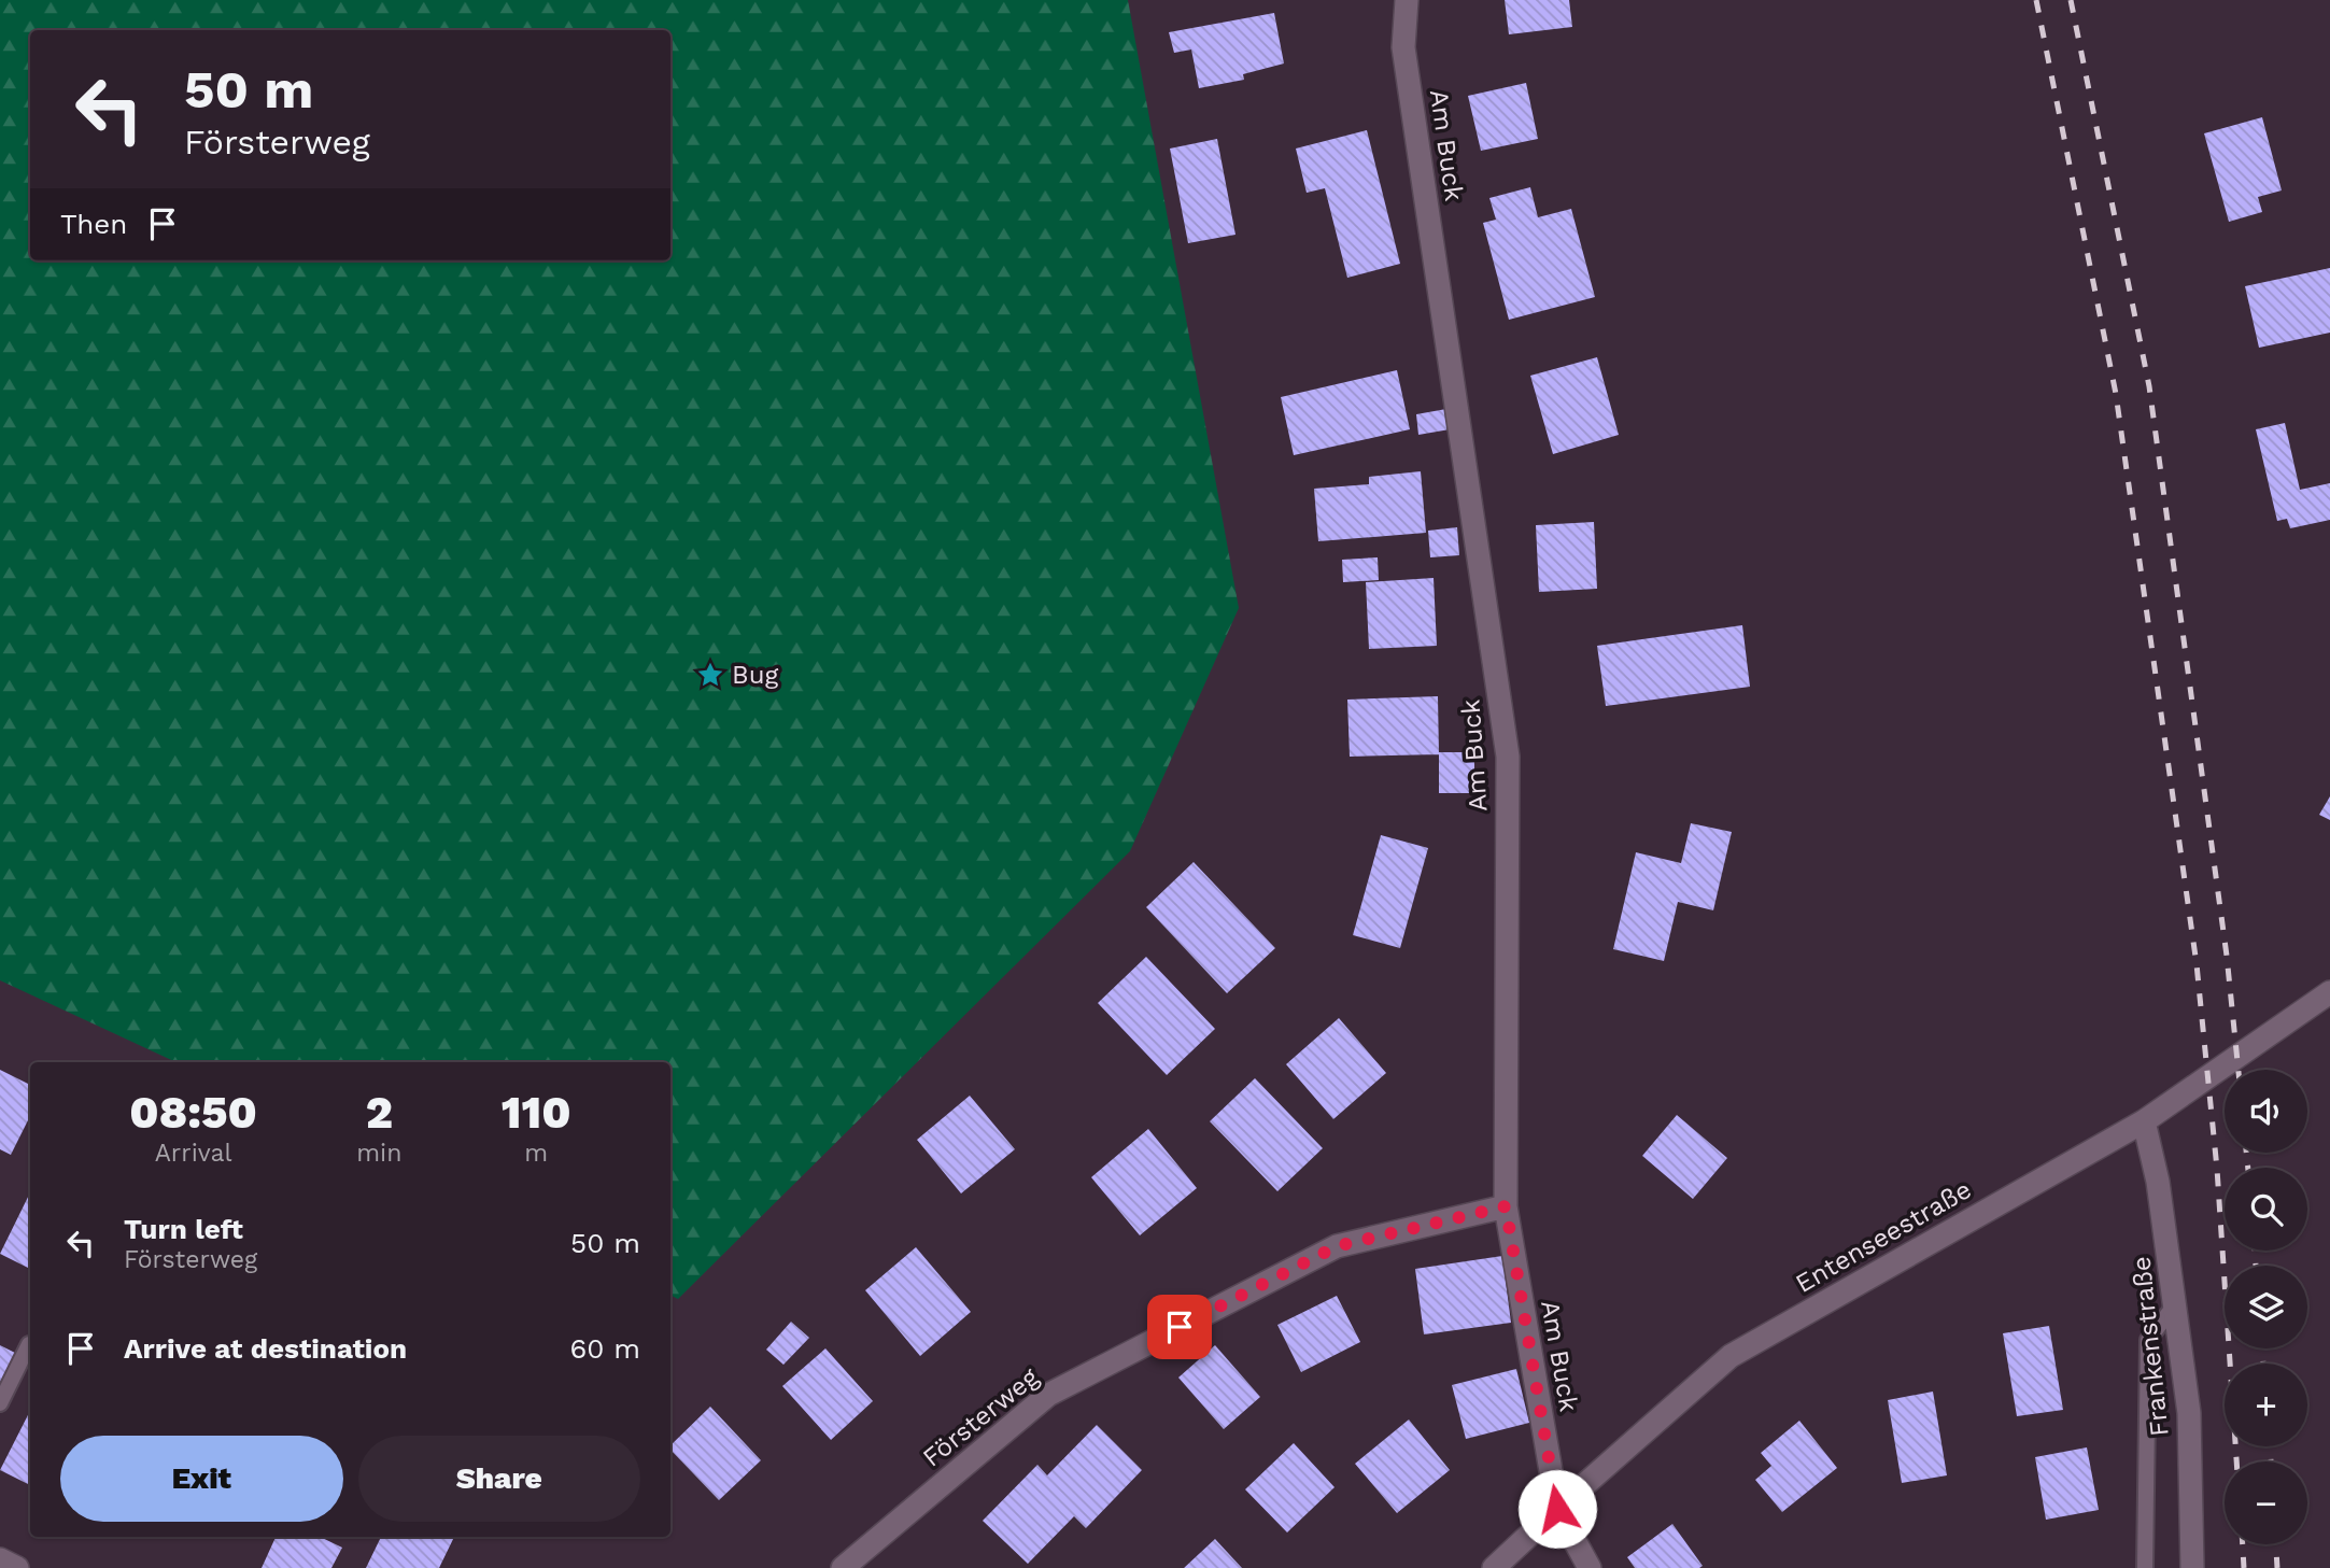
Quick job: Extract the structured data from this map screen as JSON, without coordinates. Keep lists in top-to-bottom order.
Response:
{
  "streets": {
    "street": [
      "Am Buck",
      "Entenseestraße",
      "Frankenstraße",
      "Försterweg"
    ]
  },
  "crossings": [
    ["Am Buck", "Entenseestraße"],
    ["Am Buck", "Försterweg"],
    ["Entenseestraße", "Frankenstraße"]
  ],
  "places": {
    "place": ["Bug"]
  },
  "page": {
    "turn": ["50 m", "Försterweg"],
    "then": "Then",
    "eta": [
      "08:50",
      "Arrival",
      "2",
      "min",
      "110",
      "m"
    ],
    "map_buttons": ["+", "−"],
    "list": [
      {
        "name": "Turn left",
        "note": "Försterweg",
        "value": "50 m"
      },
      {
        "name": "Arrive at destination",
        "value": "60 m"
      }
    ],
    "buttons": ["Exit", "Share"]
  }
}
